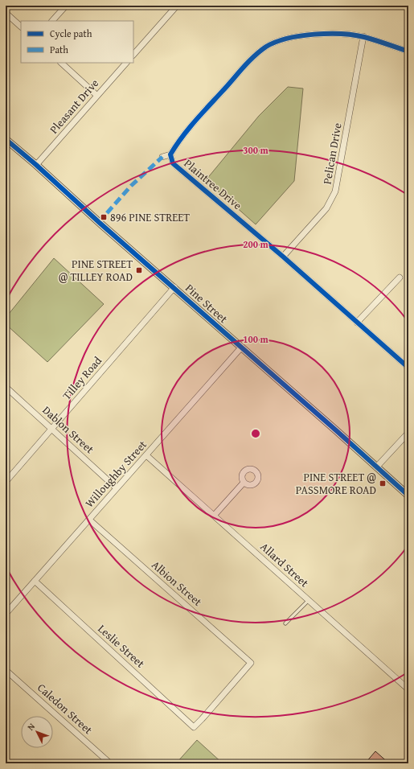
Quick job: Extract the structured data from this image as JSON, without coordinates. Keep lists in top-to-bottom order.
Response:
{
  "streets": {
    "street": [
      "Pleasant Drive",
      "Pelican Drive",
      "Plaintree Drive",
      "Pine Street",
      "Tilley Road",
      "Dablon Street",
      "Willoughby Street",
      "Allard Street",
      "Albion Street",
      "Leslie Street",
      "Caledon Street"
    ]
  },
  "crossings": [
    ["Pleasant Drive", "Pine Street"],
    ["Pelican Drive", "Plaintree Drive"],
    ["Pine Street", "Tilley Road"],
    ["Pine Street", "Willoughby Street"],
    ["Tilley Road", "Dablon Street"],
    ["Dablon Street", "Willoughby Street"],
    ["Willoughby Street", "Allard Street"],
    ["Willoughby Street", "Albion Street"],
    ["Willoughby Street", "Leslie Street"],
    ["Albion Street", "Leslie Street"]
  ],
  "places": {
    "transit": ["896 PINE STREET", "PINE STREET @ TILLEY ROAD", "PINE STREET @ PASSMORE ROAD"]
  },
  "legend": ["Cycle path", "Path"],
  "north": "top left",
  "rings": ["300 m", "200 m", "100 m"]
}
